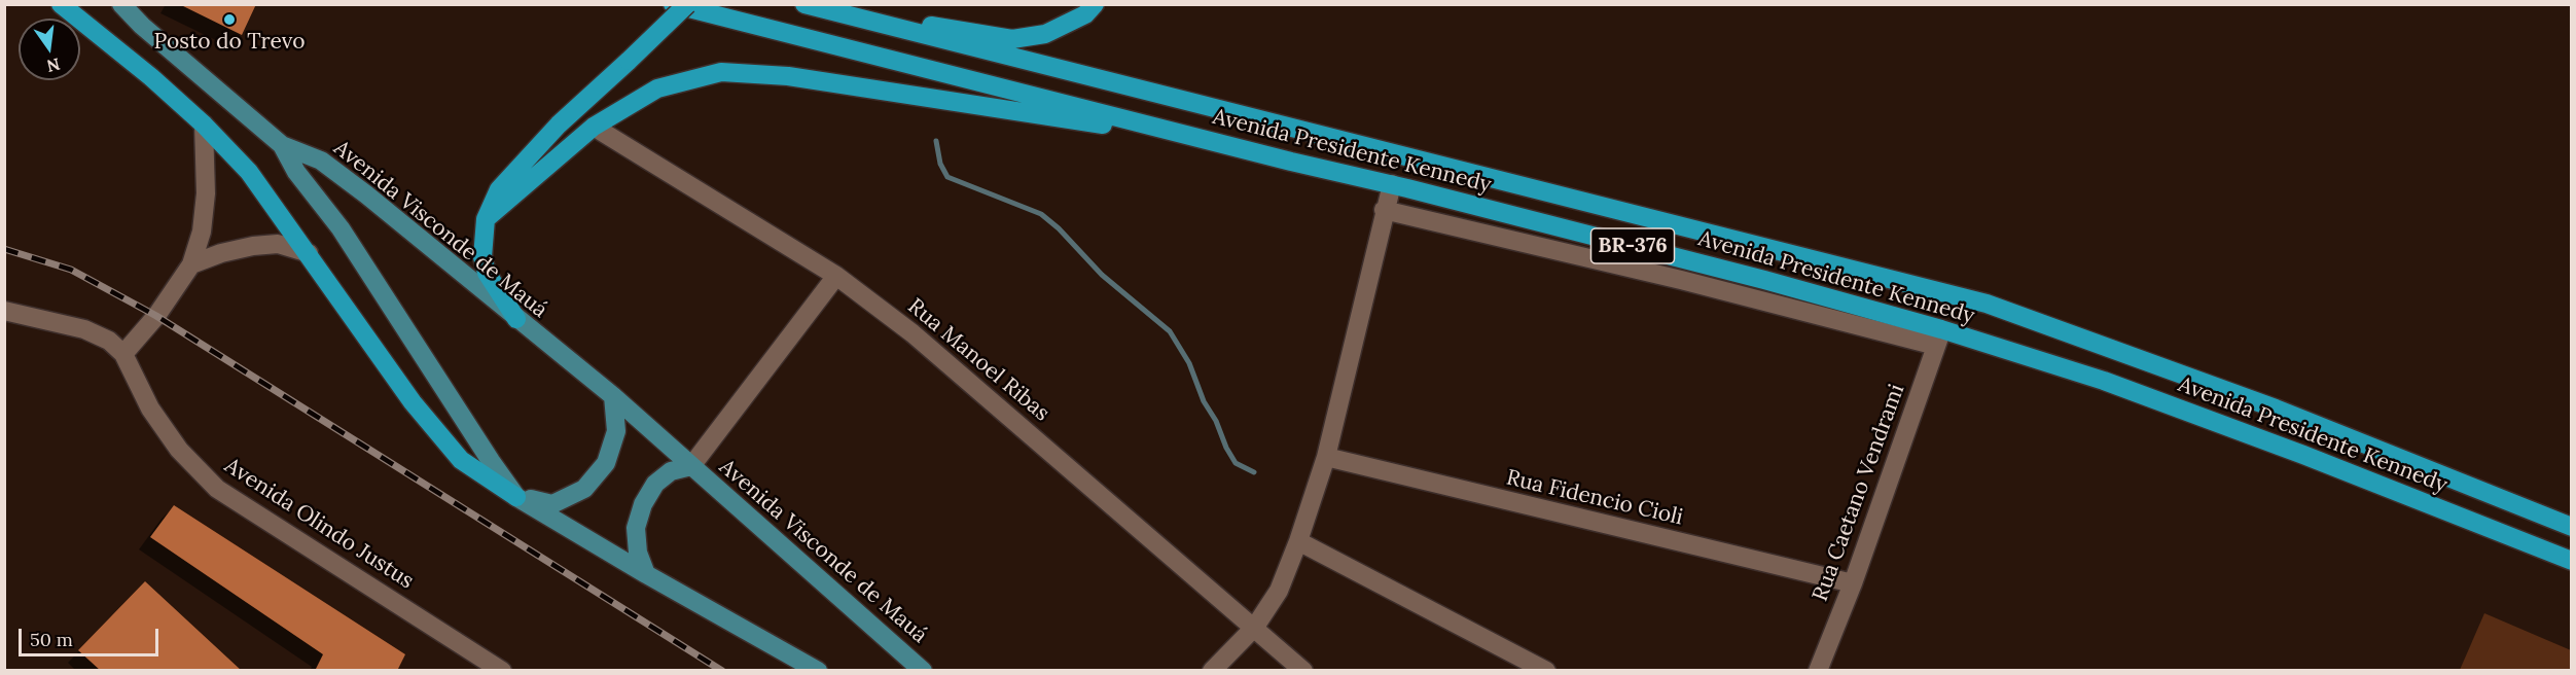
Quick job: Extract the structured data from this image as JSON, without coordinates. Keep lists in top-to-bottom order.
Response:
{
  "streets": {
    "highway": ["Avenida Presidente Kennedy", "BR-376"],
    "main road": ["Avenida Visconde de Mauá"],
    "street": [
      "Rua Manoel Ribas",
      "Rua Caetano Vendrami",
      "Rua Fidencio Cioli",
      "Avenida Olindo Justus"
    ]
  },
  "crossings": [
    ["Avenida Presidente Kennedy", "Rua Caetano Vendrami"],
    ["Rua Caetano Vendrami", "Rua Fidencio Cioli"]
  ],
  "places": ["Posto do Trevo"],
  "scale_bar": "50 m",
  "north": "bottom"
}
